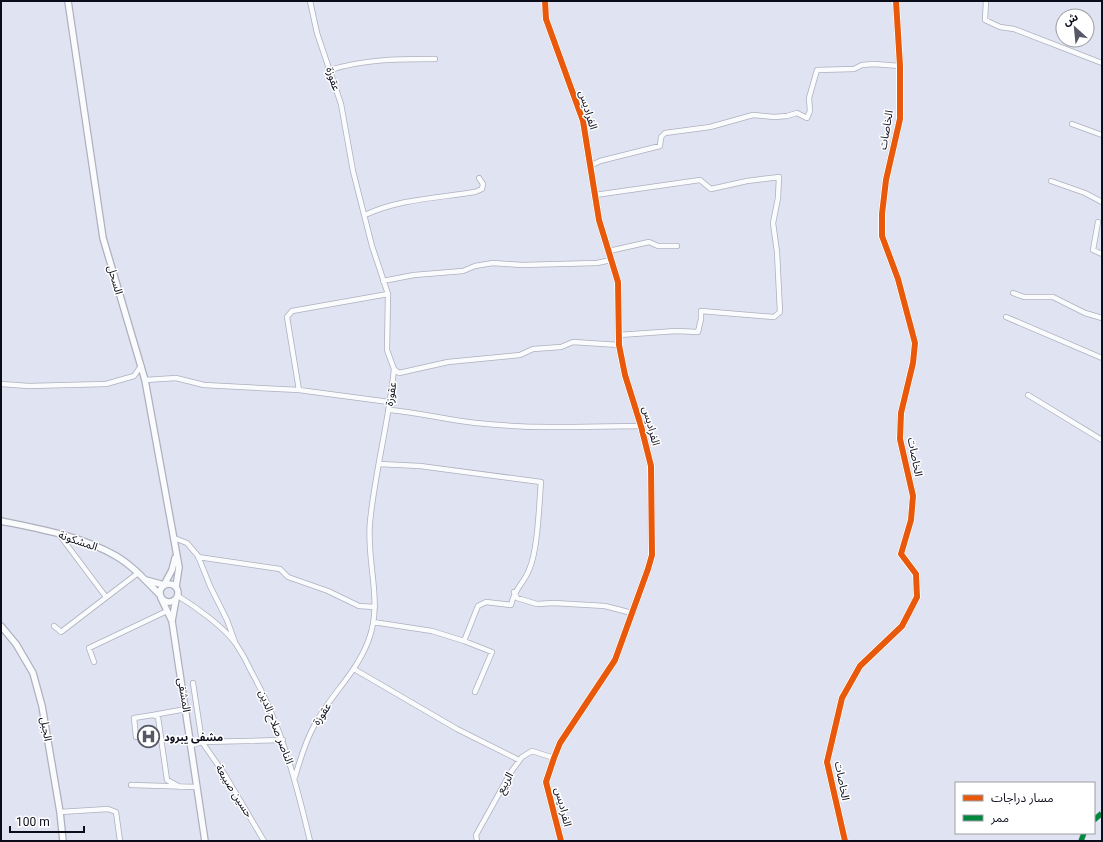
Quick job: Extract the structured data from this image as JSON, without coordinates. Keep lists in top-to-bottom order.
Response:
{
  "streets": {
    "street": [
      "عقوزة",
      "الفراديس",
      "الخاصات",
      "السحل",
      "المشكونة",
      "المشفى",
      "الناصر صلاح الدين",
      "الجبل",
      "الربيع",
      "حسين صيبعة"
    ]
  },
  "crossings": [
    ["عقوزة", "الناصر صلاح الدين"],
    ["الفراديس", "الربيع"],
    ["السحل", "الناصر صلاح الدين"]
  ],
  "places": {
    "hospital": ["مشفى يبرود"]
  },
  "legend": ["مسار دراجات", "ممر"],
  "scale_bar": "100 m",
  "north": "top left"
}
